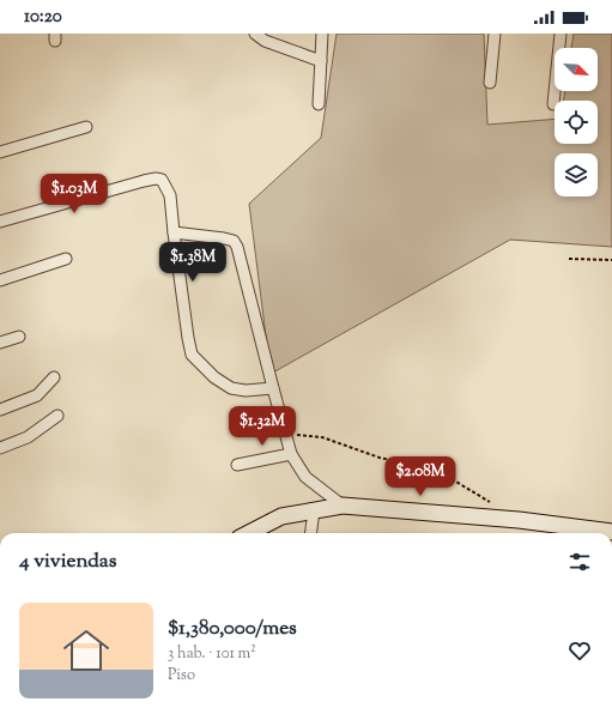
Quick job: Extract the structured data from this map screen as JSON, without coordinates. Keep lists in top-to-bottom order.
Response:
{
  "north": "bottom right",
  "page": {
    "status": "10:20",
    "price": [
      "$1.03M",
      "$1.38M",
      "$1.32M",
      "$2.08M"
    ],
    "heading": "4 viviendas",
    "list": [
      {
        "name": "$1,380,000/mes",
        "note": "3 hab. · 101 m² · Piso"
      }
    ]
  }
}
